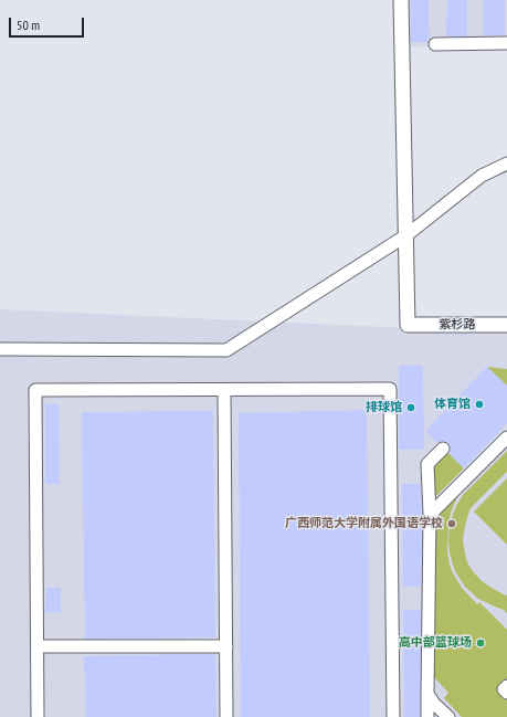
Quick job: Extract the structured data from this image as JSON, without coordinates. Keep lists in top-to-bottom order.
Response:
{
  "streets": {
    "main road": ["紫杉路"]
  },
  "places": [
    "体育馆",
    "排球馆",
    "广西师范大学附属外国语学校",
    "高中部篮球场"
  ],
  "scale_bar": "50 m"
}
